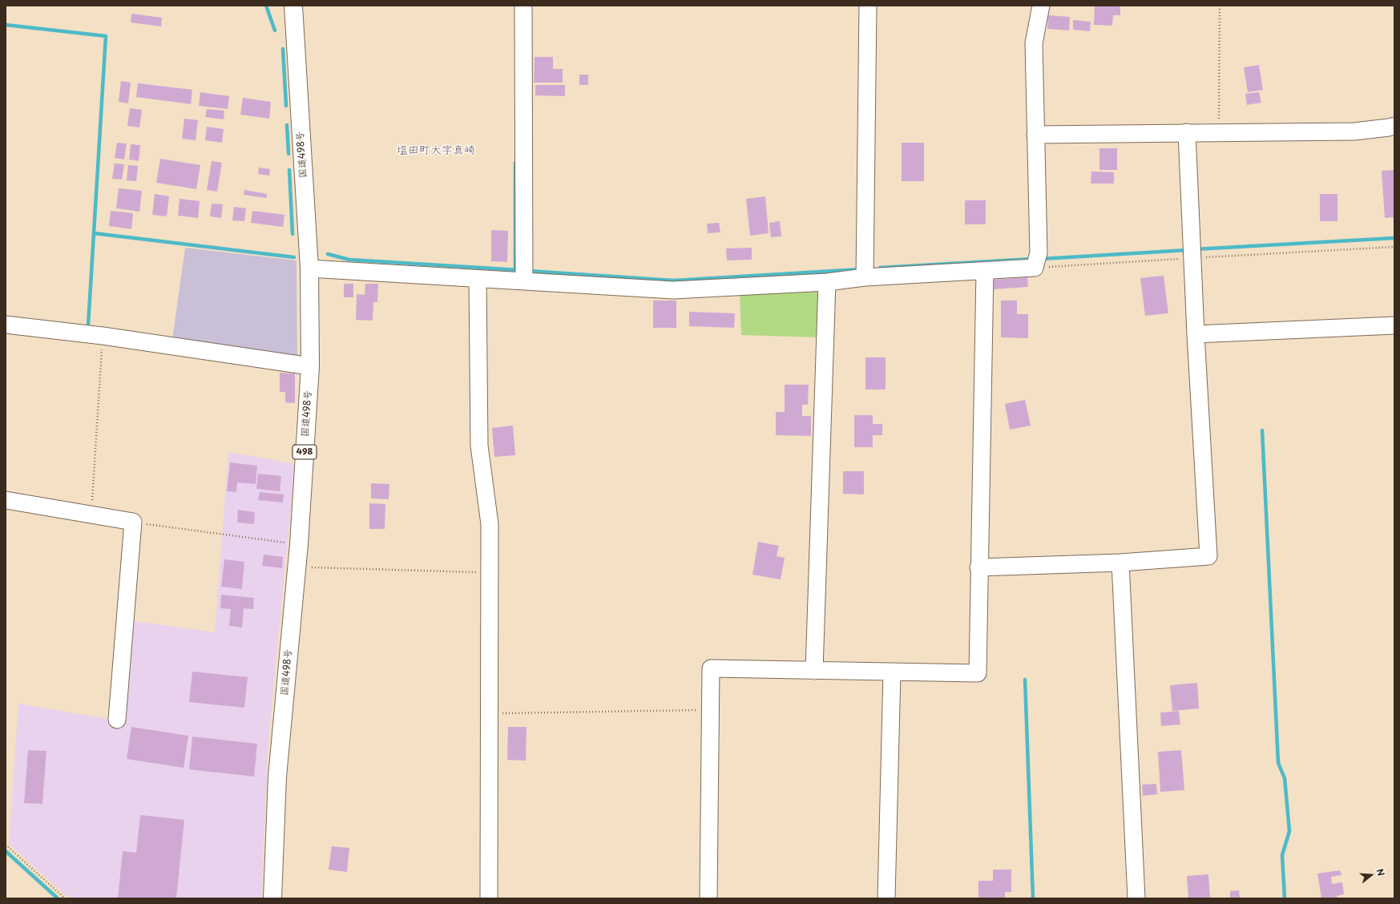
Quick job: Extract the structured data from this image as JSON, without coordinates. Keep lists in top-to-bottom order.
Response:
{
  "streets": {
    "highway": ["国道498号", "498"]
  },
  "districts": ["塩田町大字真崎"],
  "north": "right"
}
